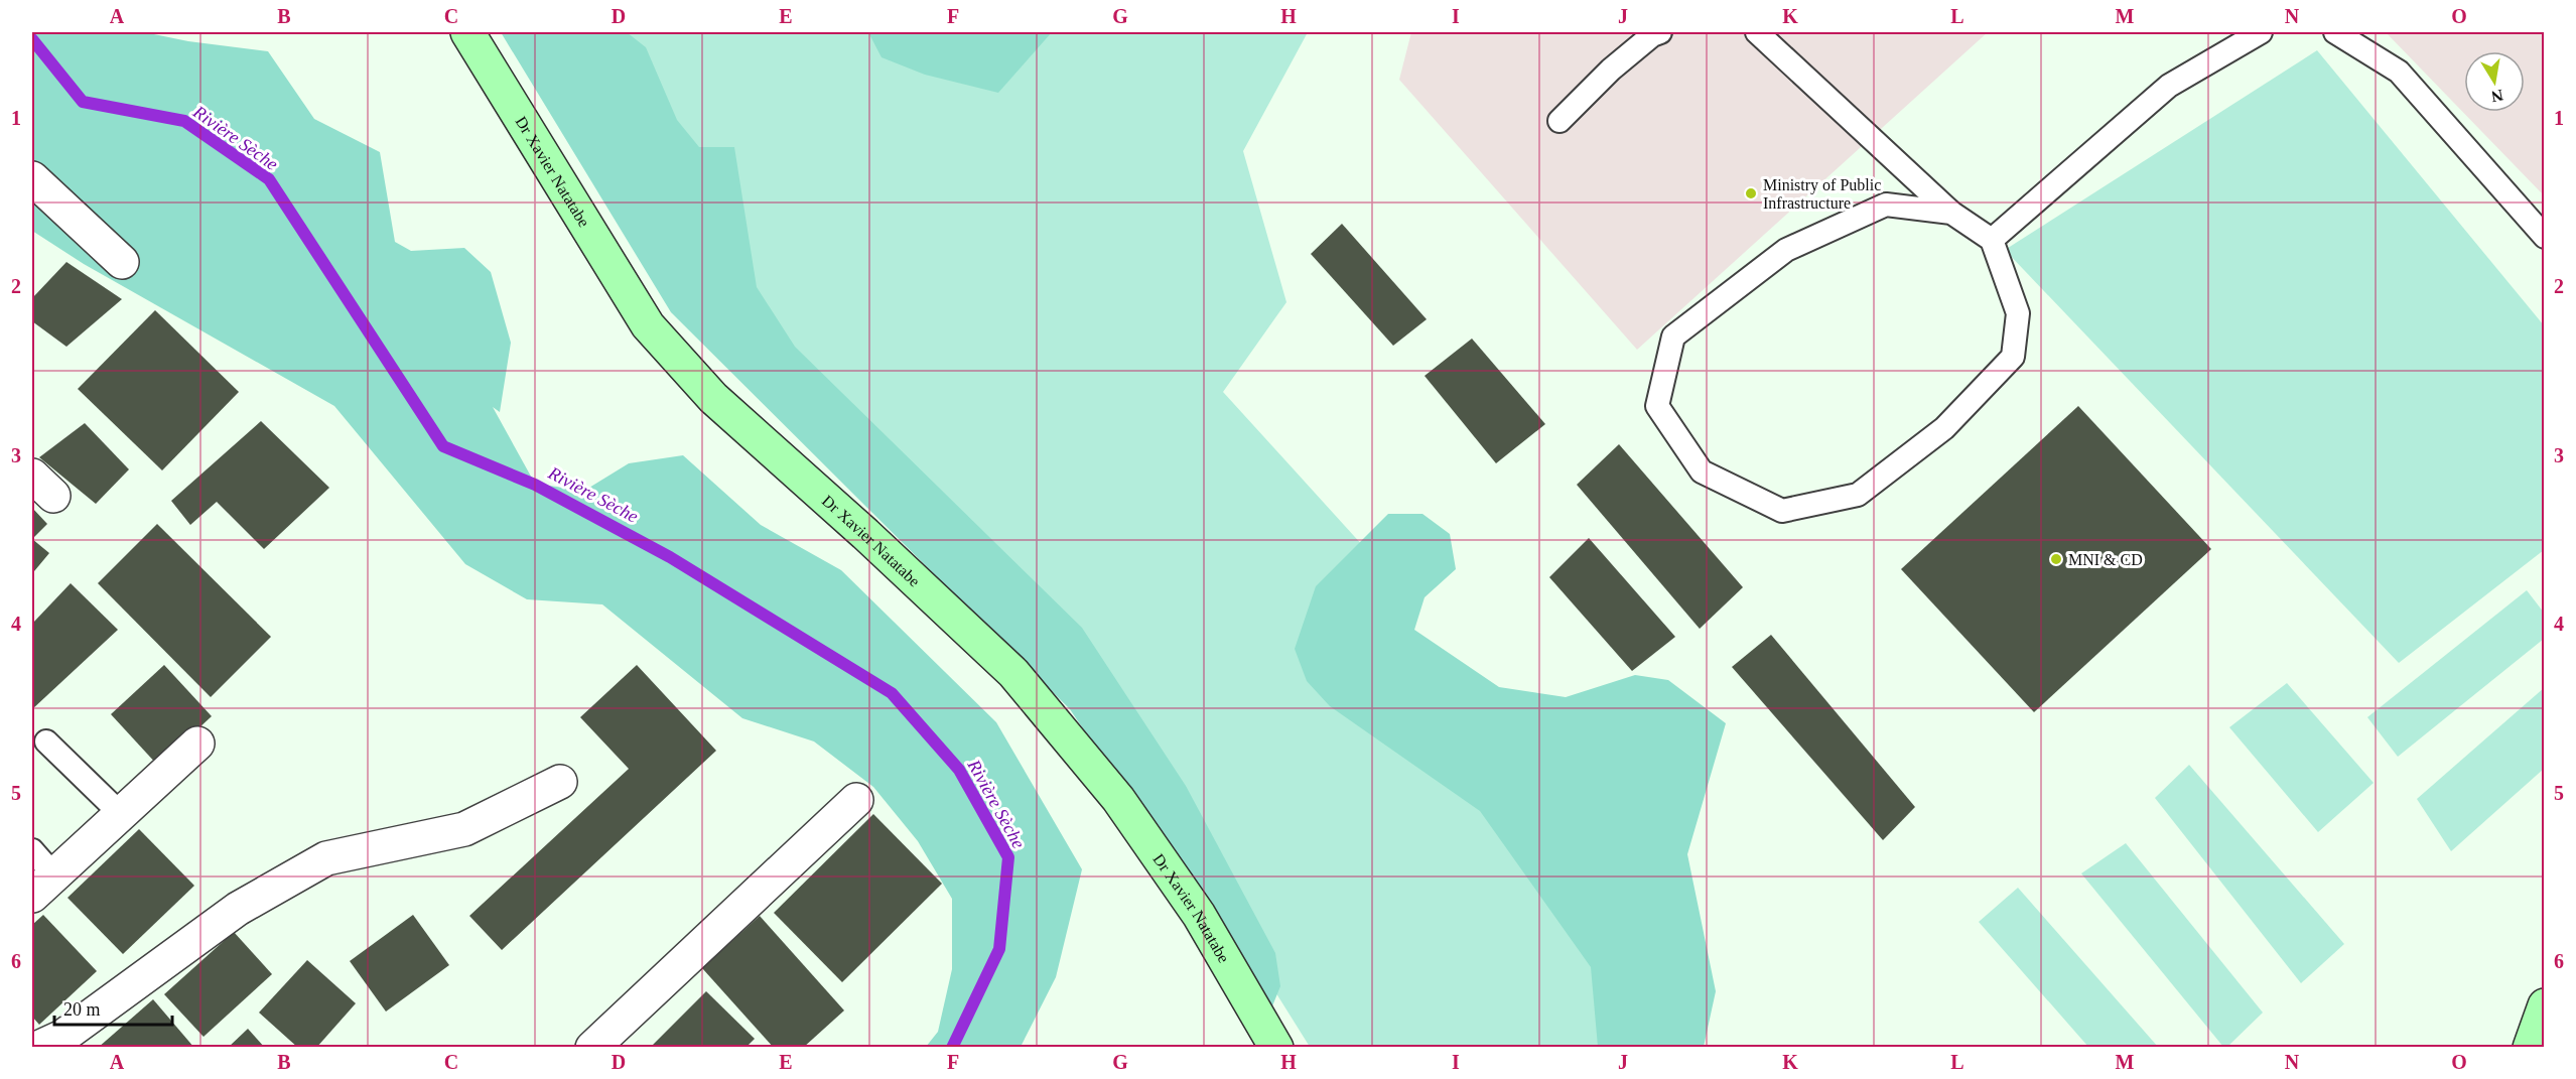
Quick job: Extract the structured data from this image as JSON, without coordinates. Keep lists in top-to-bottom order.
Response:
{
  "streets": {
    "main road": ["Dr Xavier Natatabe"]
  },
  "water": ["Rivière Sèche"],
  "places": ["Ministry of Public Infrastructure", "MNI & CD"],
  "scale_bar": "20 m",
  "north": "bottom",
  "grid": {
    "columns": [
      "A",
      "B",
      "C",
      "D",
      "E",
      "F",
      "G",
      "H",
      "I",
      "J",
      "K",
      "L",
      "M",
      "N",
      "O"
    ],
    "rows": [
      "1",
      "2",
      "3",
      "4",
      "5",
      "6"
    ]
  }
}
